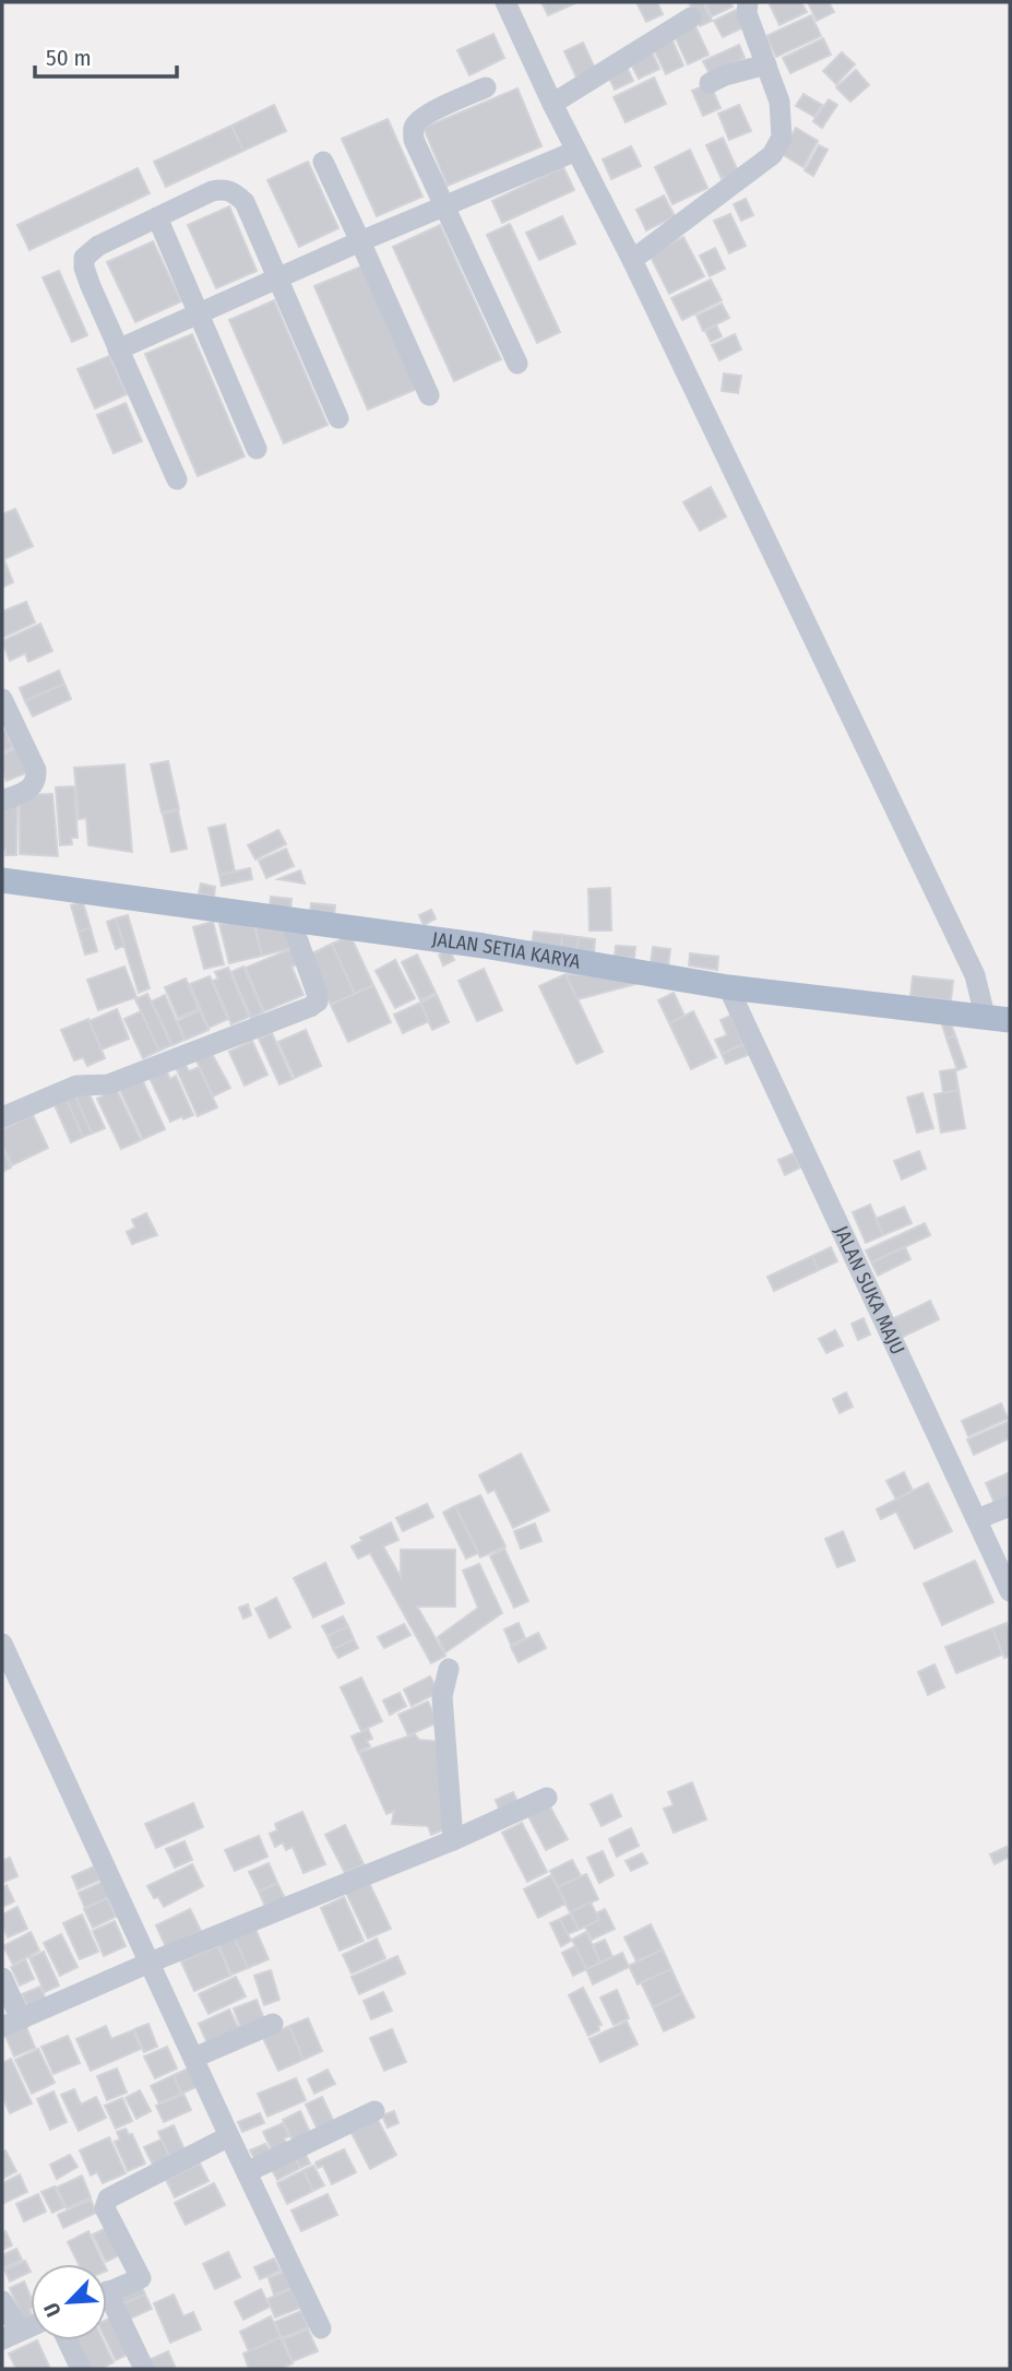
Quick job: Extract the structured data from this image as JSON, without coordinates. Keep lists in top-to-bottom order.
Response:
{
  "streets": {
    "main road": ["JALAN SETIA KARYA"],
    "street": ["JALAN SUKA MAJU"]
  },
  "crossings": [
    ["JALAN SETIA KARYA", "JALAN SUKA MAJU"]
  ],
  "scale_bar": "50 m",
  "north": "bottom left"
}
